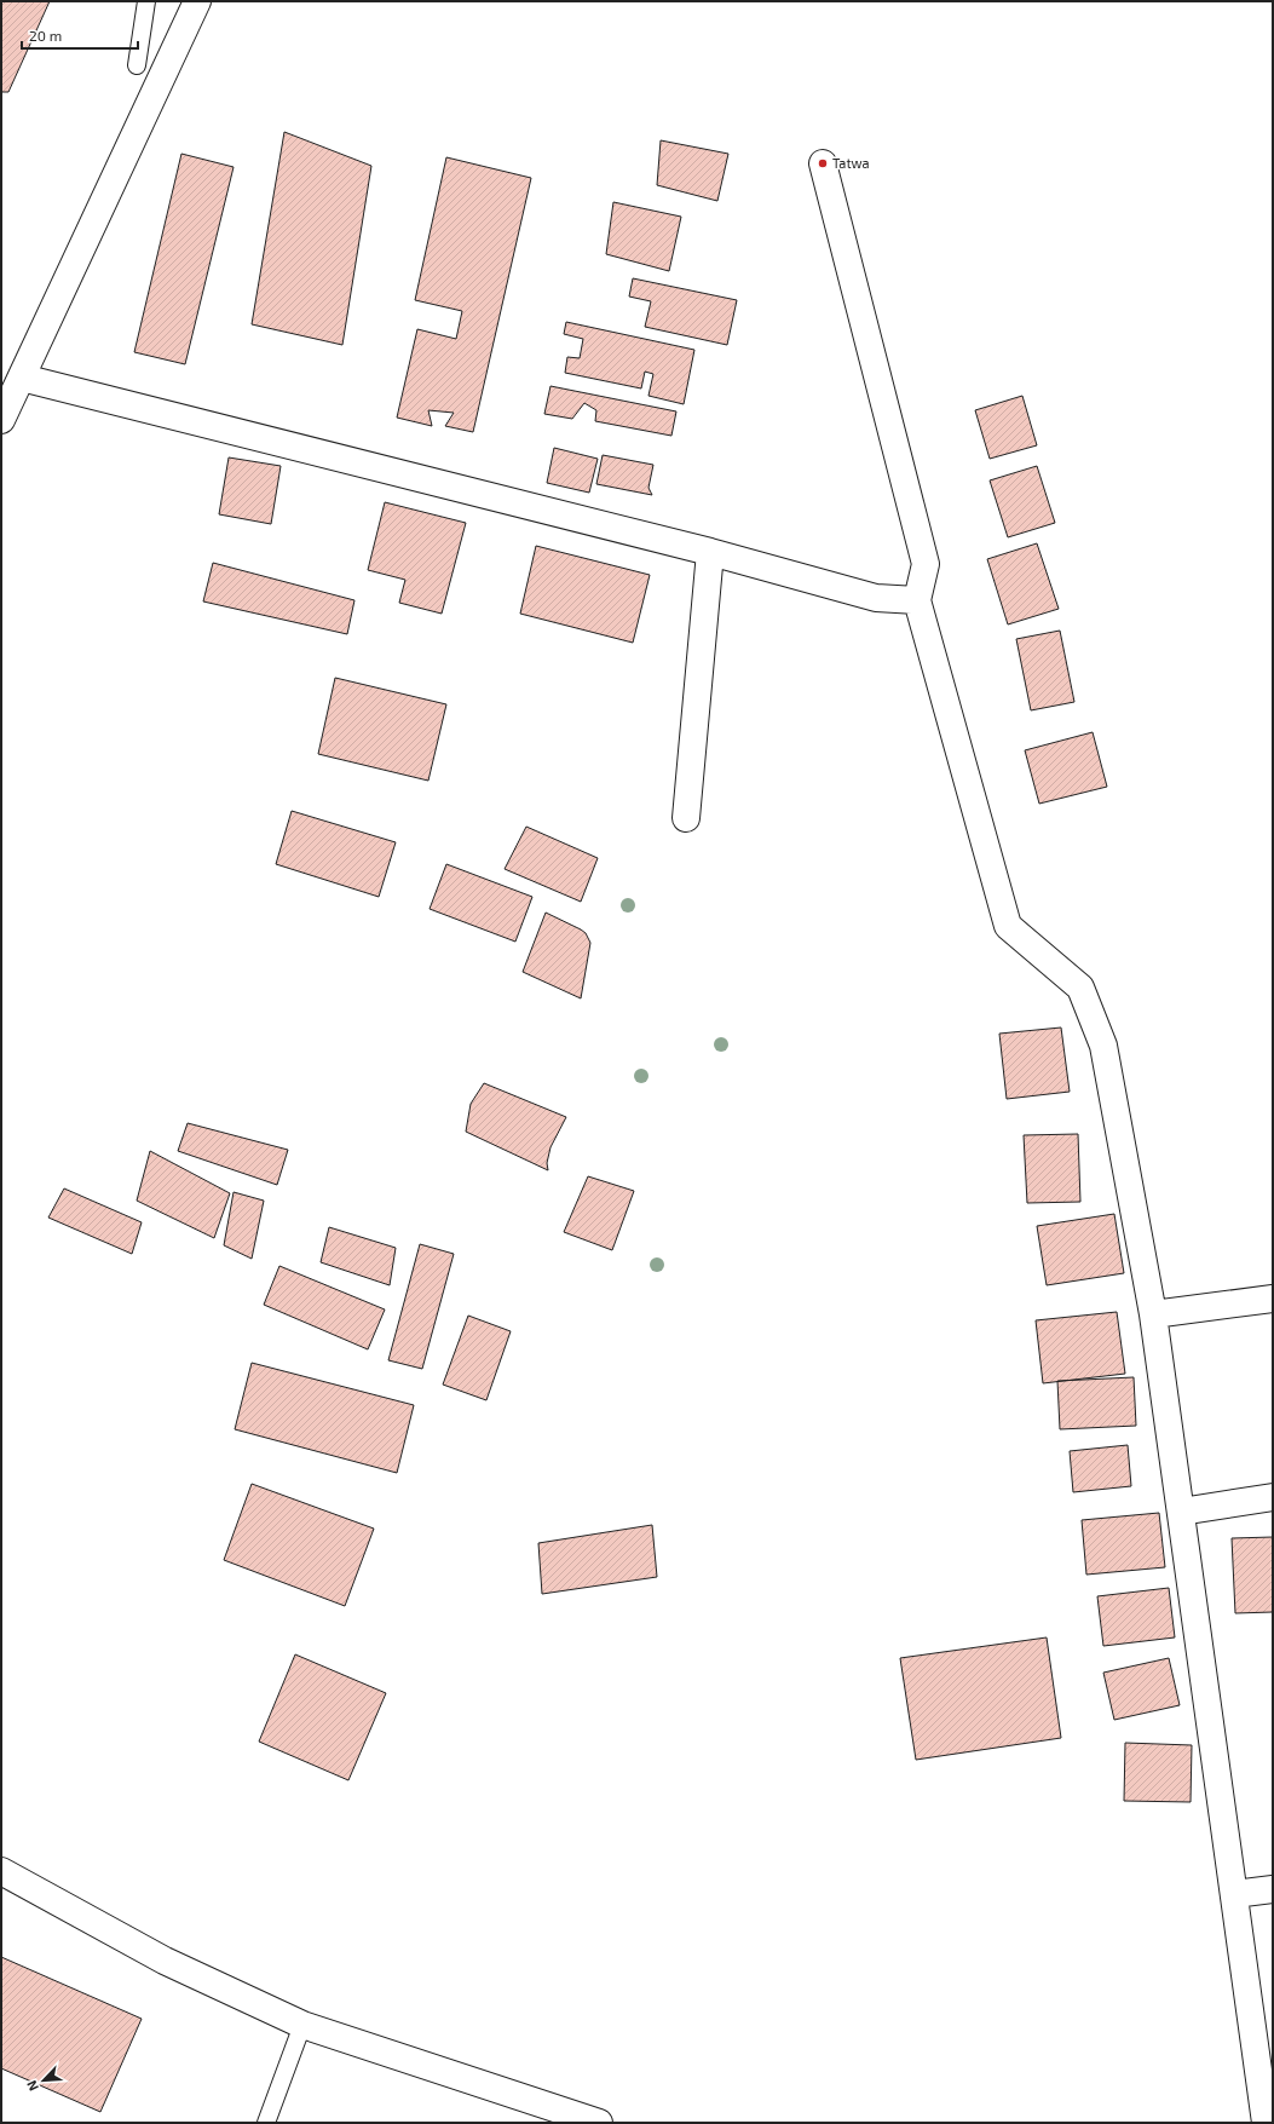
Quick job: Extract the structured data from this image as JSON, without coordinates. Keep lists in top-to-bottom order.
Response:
{
  "places": ["Tatwa"],
  "scale_bar": "20 m",
  "north": "bottom left"
}
